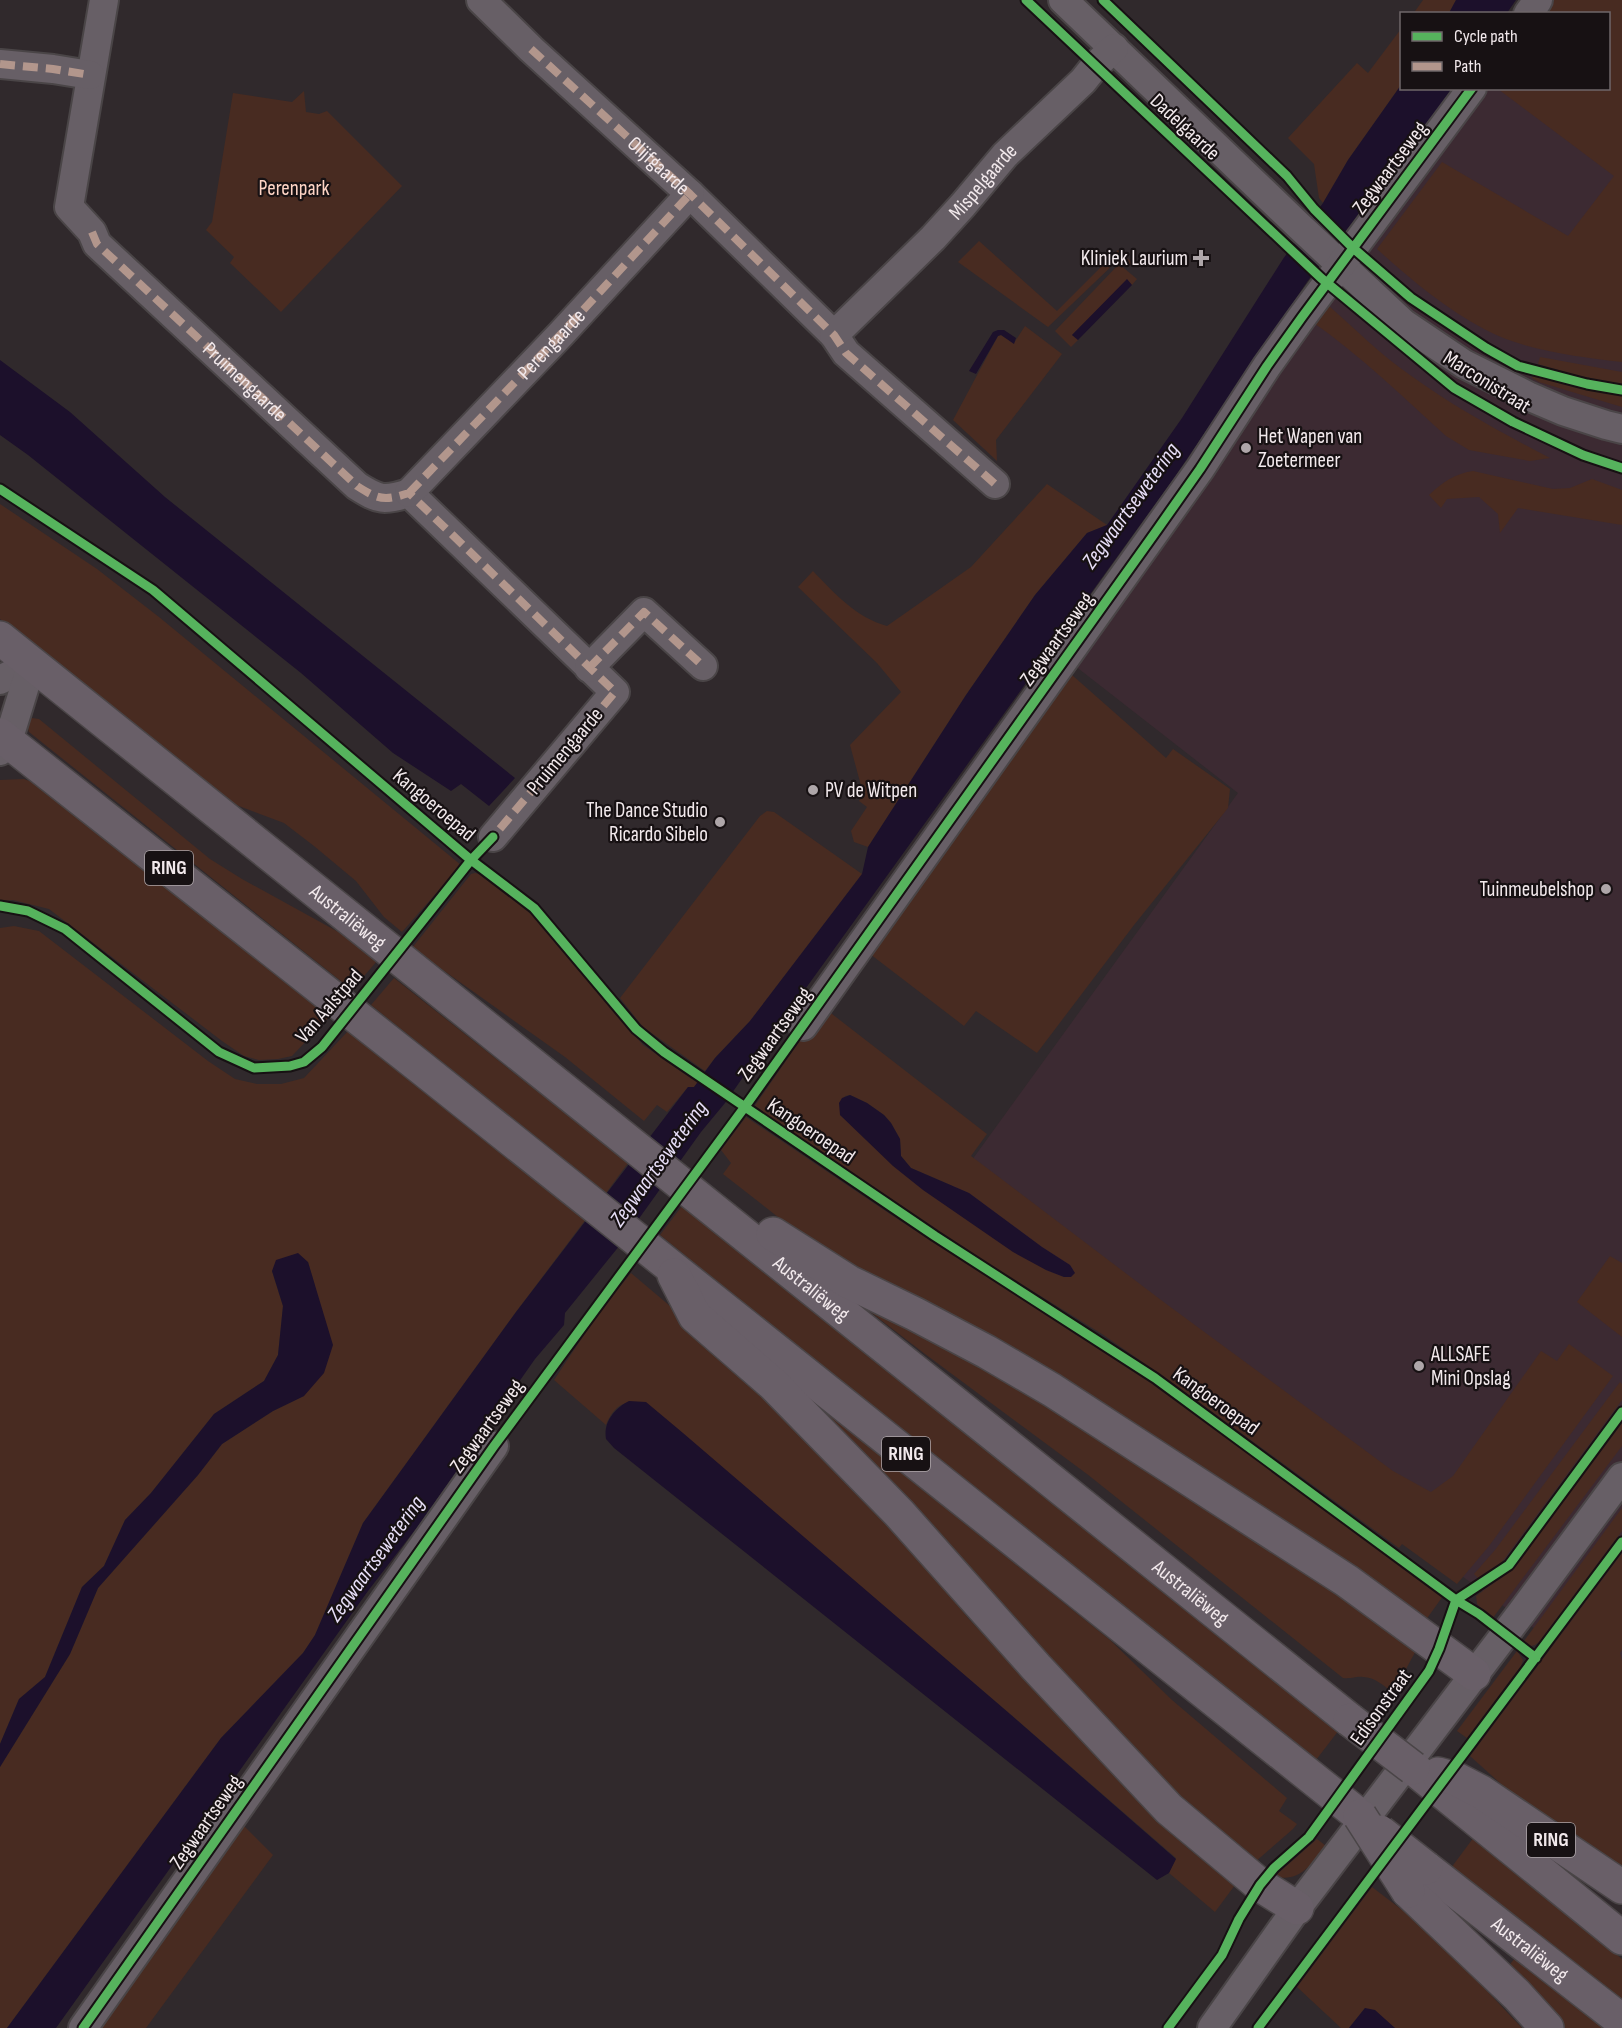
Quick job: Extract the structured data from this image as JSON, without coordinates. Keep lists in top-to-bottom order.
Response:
{
  "streets": {
    "main road": ["RING", "Australiëweg"],
    "street": [
      "Dadelgaarde",
      "Olijfgaarde",
      "Zegwaartseweg",
      "Mispelgaarde",
      "Perengaarde",
      "Pruimengaarde",
      "Marconistraat"
    ],
    "cycle path": ["Kangoeroepad", "Van Aalstpad", "Edisonstraat"]
  },
  "crossings": [
    ["Dadelgaarde", "Zegwaartseweg"],
    ["Dadelgaarde", "Mispelgaarde"],
    ["Dadelgaarde", "Marconistraat"],
    ["Olijfgaarde", "Mispelgaarde"],
    ["Olijfgaarde", "Perengaarde"],
    ["Zegwaartseweg", "Marconistraat"],
    ["Perengaarde", "Pruimengaarde"],
    ["RING", "Australiëweg"]
  ],
  "water": ["Zegwaartsewetering"],
  "parks": ["Perenpark"],
  "places": {
    "health": ["Kliniek Laurium"],
    "other": [
      "Het Wapen van Zoetermeer",
      "PV de Witpen",
      "The Dance Studio Ricardo Sibelo",
      "Tuinmeubelshop",
      "ALLSAFE Mini Opslag"
    ]
  },
  "legend": ["Cycle path", "Path"]
}
